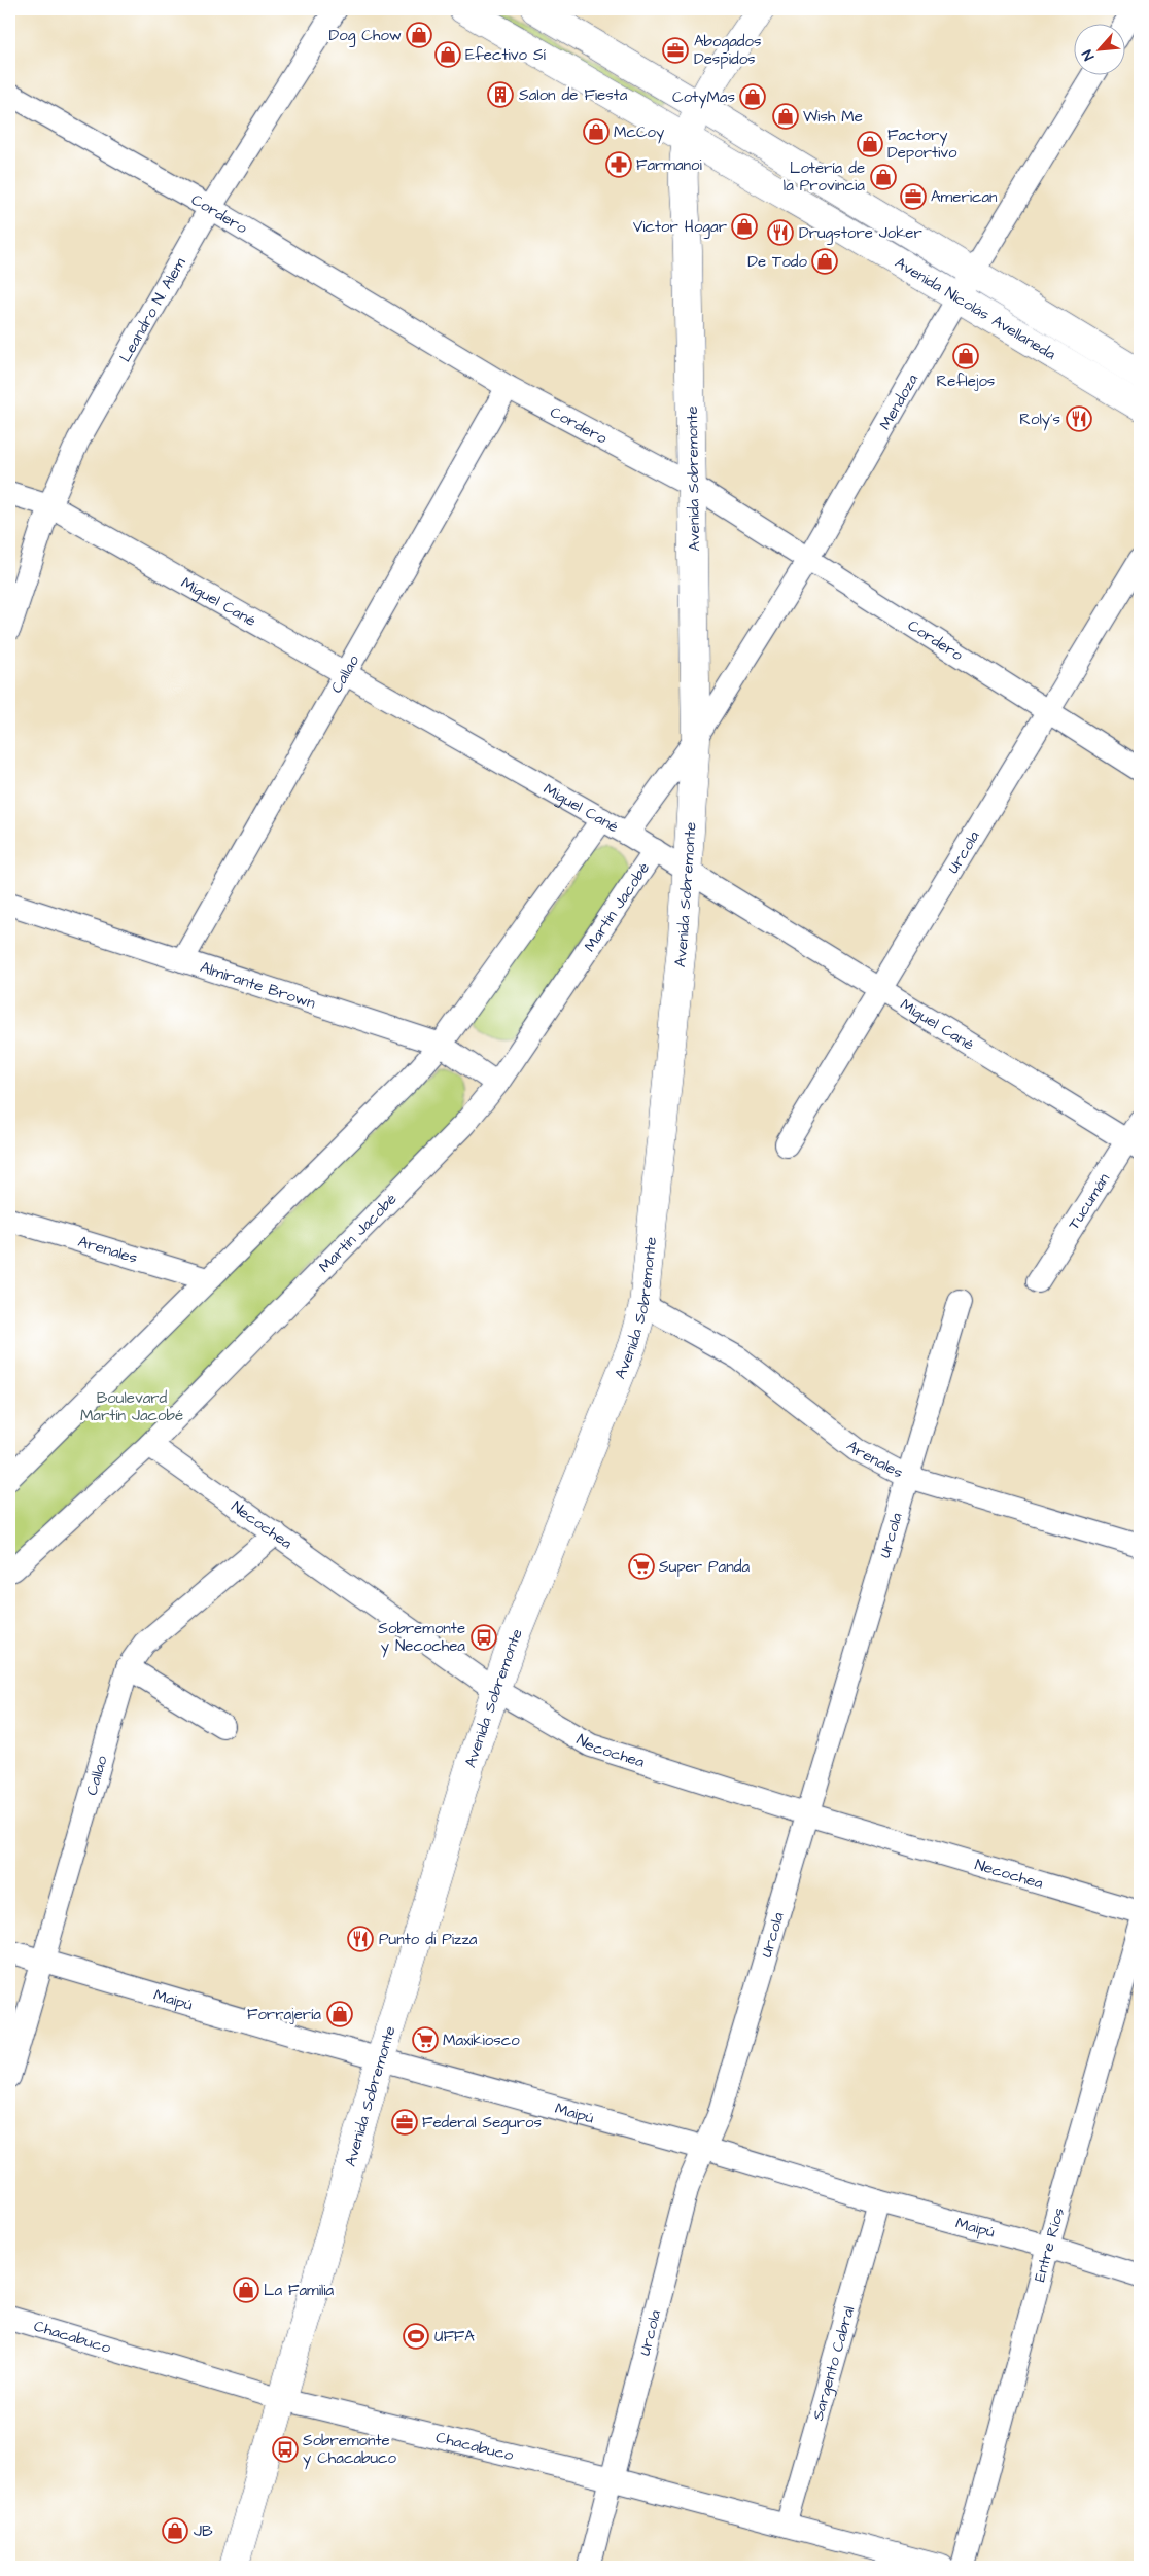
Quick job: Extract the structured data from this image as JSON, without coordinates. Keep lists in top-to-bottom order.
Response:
{
  "streets": {
    "main road": ["Avenida Nicolás Avellaneda", "Avenida Sobremonte"],
    "street": [
      "Cordero",
      "Leandro N. Alem",
      "Mendoza",
      "Miguel Cané",
      "Callao",
      "Urcola",
      "Martín Jacobé",
      "Almirante Brown",
      "Tucumán",
      "Arenales",
      "Necochea",
      "Maipú",
      "Entre Ríos",
      "Chacabuco",
      "Sargento Cabral"
    ]
  },
  "crossings": [
    ["Cordero", "Leandro N. Alem"],
    ["Cordero", "Mendoza"],
    ["Cordero", "Avenida Sobremonte"],
    ["Cordero", "Callao"],
    ["Cordero", "Urcola"],
    ["Avenida Nicolás Avellaneda", "Mendoza"],
    ["Avenida Nicolás Avellaneda", "Avenida Sobremonte"],
    ["Leandro N. Alem", "Miguel Cané"],
    ["Mendoza", "Avenida Sobremonte"],
    ["Avenida Sobremonte", "Miguel Cané"],
    ["Avenida Sobremonte", "Arenales"],
    ["Avenida Sobremonte", "Necochea"],
    ["Avenida Sobremonte", "Maipú"],
    ["Avenida Sobremonte", "Chacabuco"],
    ["Miguel Cané", "Callao"],
    ["Miguel Cané", "Urcola"],
    ["Miguel Cané", "Martín Jacobé"],
    ["Miguel Cané", "Tucumán"],
    ["Callao", "Almirante Brown"],
    ["Callao", "Necochea"],
    ["Callao", "Maipú"],
    ["Urcola", "Arenales"],
    ["Urcola", "Necochea"],
    ["Urcola", "Maipú"],
    ["Urcola", "Chacabuco"],
    ["Martín Jacobé", "Almirante Brown"],
    ["Martín Jacobé", "Necochea"],
    ["Maipú", "Entre Ríos"],
    ["Maipú", "Sargento Cabral"],
    ["Chacabuco", "Sargento Cabral"]
  ],
  "parks": ["Boulevard Martín Jacobé"],
  "places": {
    "shop": [
      "Dog Chow",
      "Efectivo Sí",
      "CotyMas",
      "Wish Me",
      "McCoy",
      "Factory Deportivo",
      "Lotería de la Provincia",
      "Victor Hogar",
      "De Todo",
      "Reflejos",
      "Forrajería",
      "La Familia",
      "JB"
    ],
    "office": ["Abogados Despidos", "American", "Federal Seguros"],
    "building": ["Salon de Fiesta"],
    "pharmacy": ["Farmanoi"],
    "restaurant": ["Drugstore Joker", "Roly's", "Punto di Pizza"],
    "supermarket": ["Super Panda", "Maxikiosco"],
    "bus stop": ["Sobremonte y Necochea", "Sobremonte y Chacabuco"],
    "sports": ["UFFA"]
  },
  "north": "bottom left"
}
